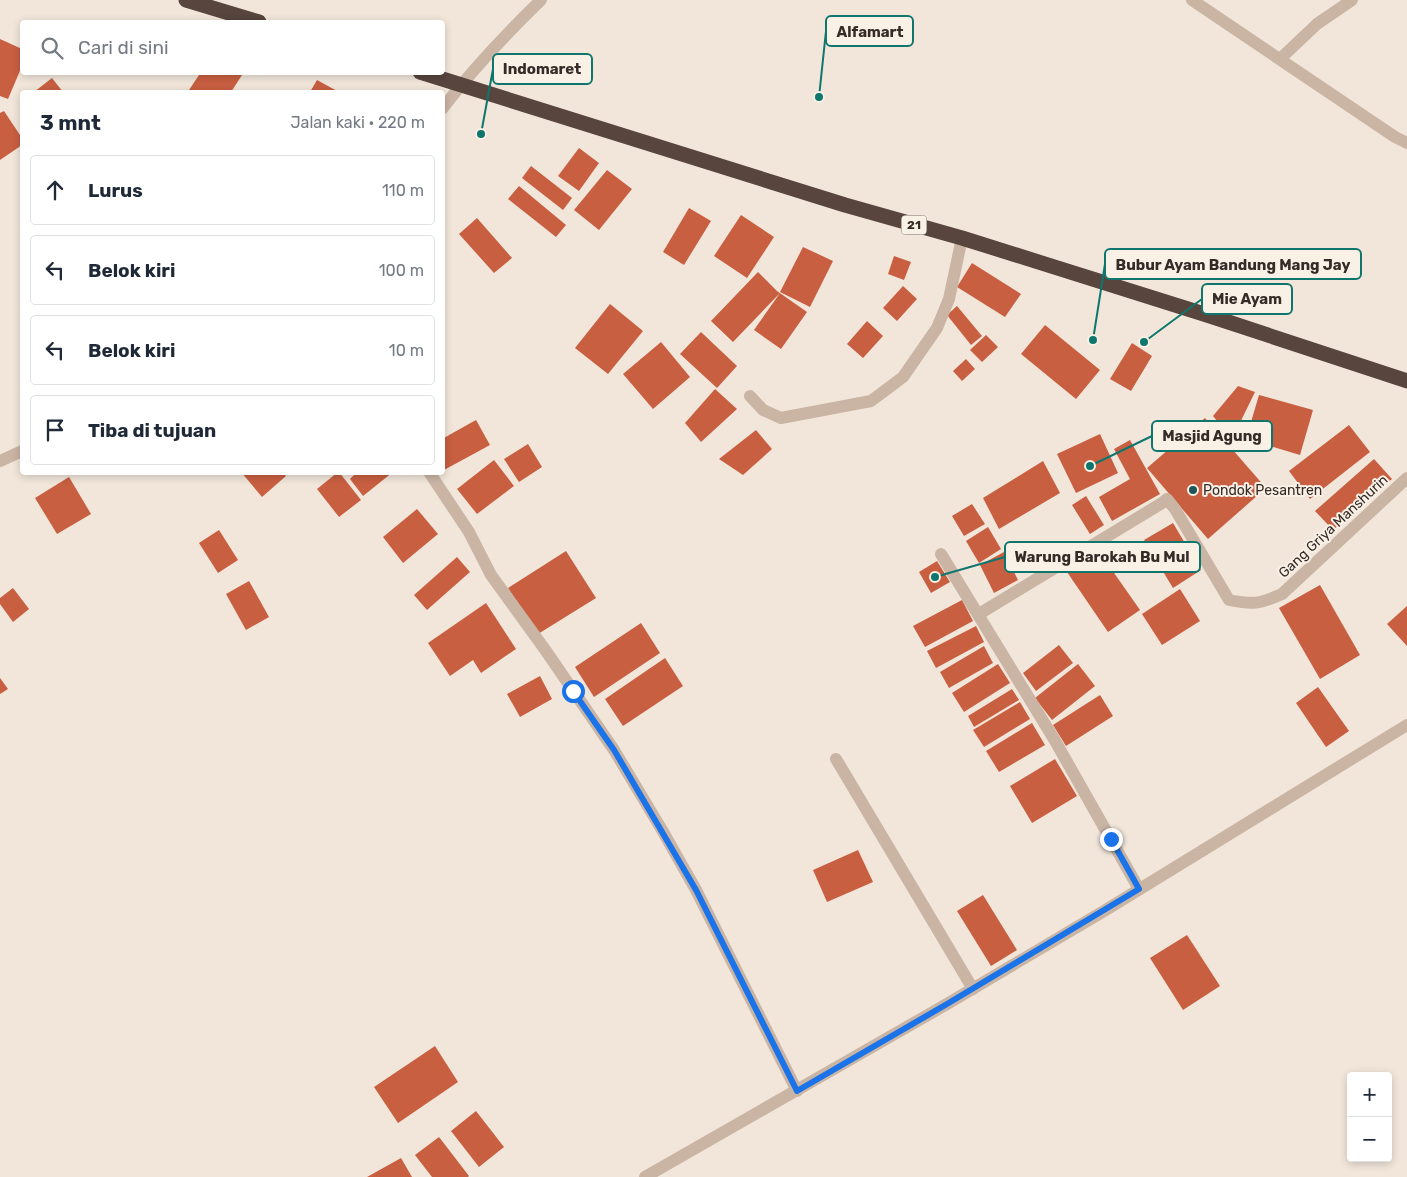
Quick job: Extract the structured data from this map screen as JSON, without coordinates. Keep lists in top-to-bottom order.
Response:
{
  "streets": {
    "highway": ["21"],
    "street": ["Gang Griya Manshurin"]
  },
  "places": [
    "Alfamart",
    "Indomaret",
    "Bubur Ayam Bandung Mang Jay",
    "Mie Ayam",
    "Masjid Agung",
    "Pondok Pesantren",
    "Warung Barokah Bu Mul"
  ],
  "page": {
    "search": "Cari di sini",
    "heading": ["3 mnt", "Jalan kaki · 220 m"],
    "list": [
      ["Lurus", "110 m"],
      ["Belok kiri", "100 m"],
      ["Belok kiri", "10 m"],
      "Tiba di tujuan"
    ],
    "map_buttons": ["+", "−"]
  }
}
